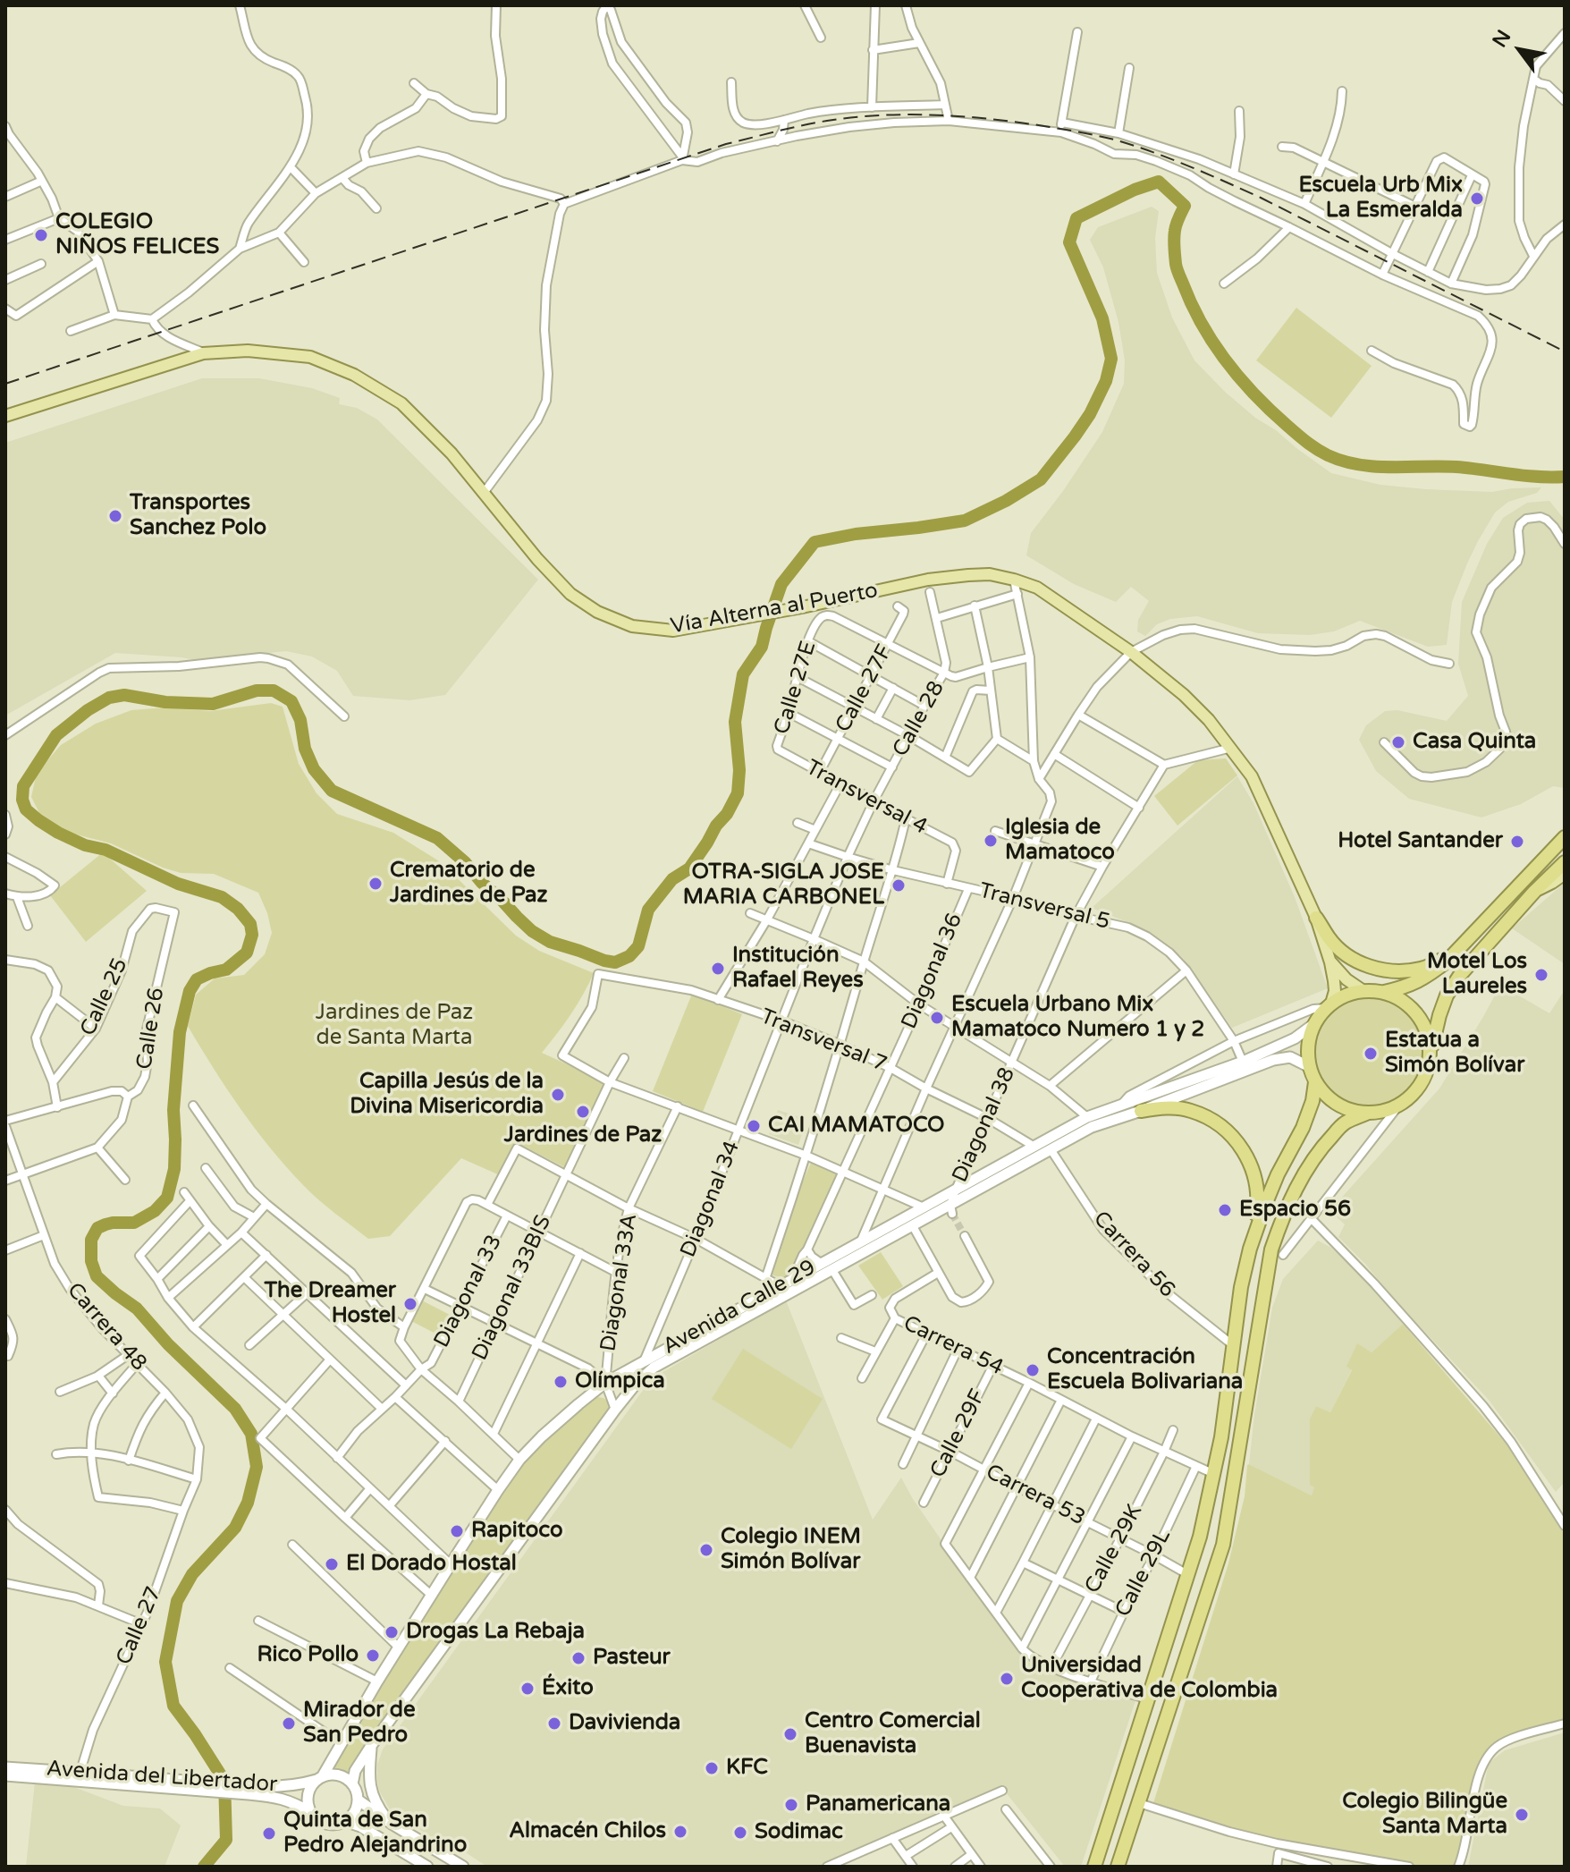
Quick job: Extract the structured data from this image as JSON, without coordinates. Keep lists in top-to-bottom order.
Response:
{
  "streets": {
    "main road": ["Vía Alterna al Puerto", "Avenida Calle 29", "Avenida del Libertador"],
    "street": [
      "Calle 27E",
      "Calle 27F",
      "Calle 28",
      "Transversal 4",
      "Transversal 5",
      "Diagonal 36",
      "Calle 25",
      "Calle 26",
      "Transversal 7",
      "Diagonal 38",
      "Diagonal 34",
      "Carrera 56",
      "Diagonal 33A",
      "Diagonal 33BIS",
      "Diagonal 33",
      "Carrera 48",
      "Carrera 54",
      "Calle 29F",
      "Carrera 53",
      "Calle 29K",
      "Calle 29L",
      "Calle 27"
    ]
  },
  "crossings": [
    ["Vía Alterna al Puerto", "Avenida Calle 29"],
    ["Calle 27E", "Calle 27F"],
    ["Calle 27E", "Transversal 4"],
    ["Calle 27F", "Transversal 4"],
    ["Calle 28", "Transversal 4"],
    ["Calle 28", "Diagonal 34"],
    ["Transversal 4", "Transversal 5"],
    ["Transversal 4", "Diagonal 34"],
    ["Transversal 5", "Diagonal 36"],
    ["Transversal 5", "Diagonal 38"],
    ["Transversal 5", "Diagonal 34"],
    ["Transversal 5", "Avenida Calle 29"],
    ["Diagonal 36", "Transversal 7"],
    ["Diagonal 36", "Avenida Calle 29"],
    ["Calle 25", "Calle 26"],
    ["Calle 26", "Carrera 48"],
    ["Transversal 7", "Diagonal 38"],
    ["Transversal 7", "Diagonal 34"],
    ["Transversal 7", "Diagonal 33BIS"],
    ["Transversal 7", "Avenida Calle 29"],
    ["Diagonal 38", "Avenida Calle 29"],
    ["Diagonal 34", "Avenida Calle 29"],
    ["Carrera 56", "Avenida Calle 29"],
    ["Diagonal 33A", "Avenida Calle 29"],
    ["Avenida Calle 29", "Avenida del Libertador"],
    ["Carrera 48", "Calle 27"],
    ["Carrera 54", "Calle 29F"],
    ["Carrera 54", "Carrera 53"],
    ["Carrera 54", "Calle 29K"],
    ["Carrera 54", "Calle 29L"],
    ["Calle 29F", "Carrera 53"],
    ["Carrera 53", "Calle 29K"],
    ["Carrera 53", "Calle 29L"],
    ["Calle 27", "Avenida del Libertador"]
  ],
  "parks": ["Jardines de Paz de Santa Marta"],
  "places": [
    "Escuela Urb Mix La Esmeralda",
    "COLEGIO NIÑOS FELICES",
    "Transportes Sanchez Polo",
    "Casa Quinta",
    "Iglesia de Mamatoco",
    "Hotel Santander",
    "Crematorio de Jardines de Paz",
    "OTRA-SIGLA JOSE MARIA CARBONEL",
    "Institución Rafael Reyes",
    "Motel Los Laureles",
    "Escuela Urbano Mix Mamatoco Numero 1 y 2",
    "Estatua a Simón Bolívar",
    "Capilla Jesús de la Divina Misericordia",
    "Jardines de Paz",
    "CAI MAMATOCO",
    "Espacio 56",
    "The Dreamer Hostel",
    "Concentración Escuela Bolivariana",
    "Olímpica",
    "Rapitoco",
    "Colegio INEM Simón Bolívar",
    "El Dorado Hostal",
    "Drogas La Rebaja",
    "Rico Pollo",
    "Pasteur",
    "Universidad Cooperativa de Colombia",
    "Éxito",
    "Mirador de San Pedro",
    "Davivienda",
    "Centro Comercial Buenavista",
    "KFC",
    "Panamericana",
    "Colegio Bilingüe Santa Marta",
    "Almacén Chilos",
    "Sodimac",
    "Quinta de San Pedro Alejandrino"
  ],
  "north": "top left"
}
